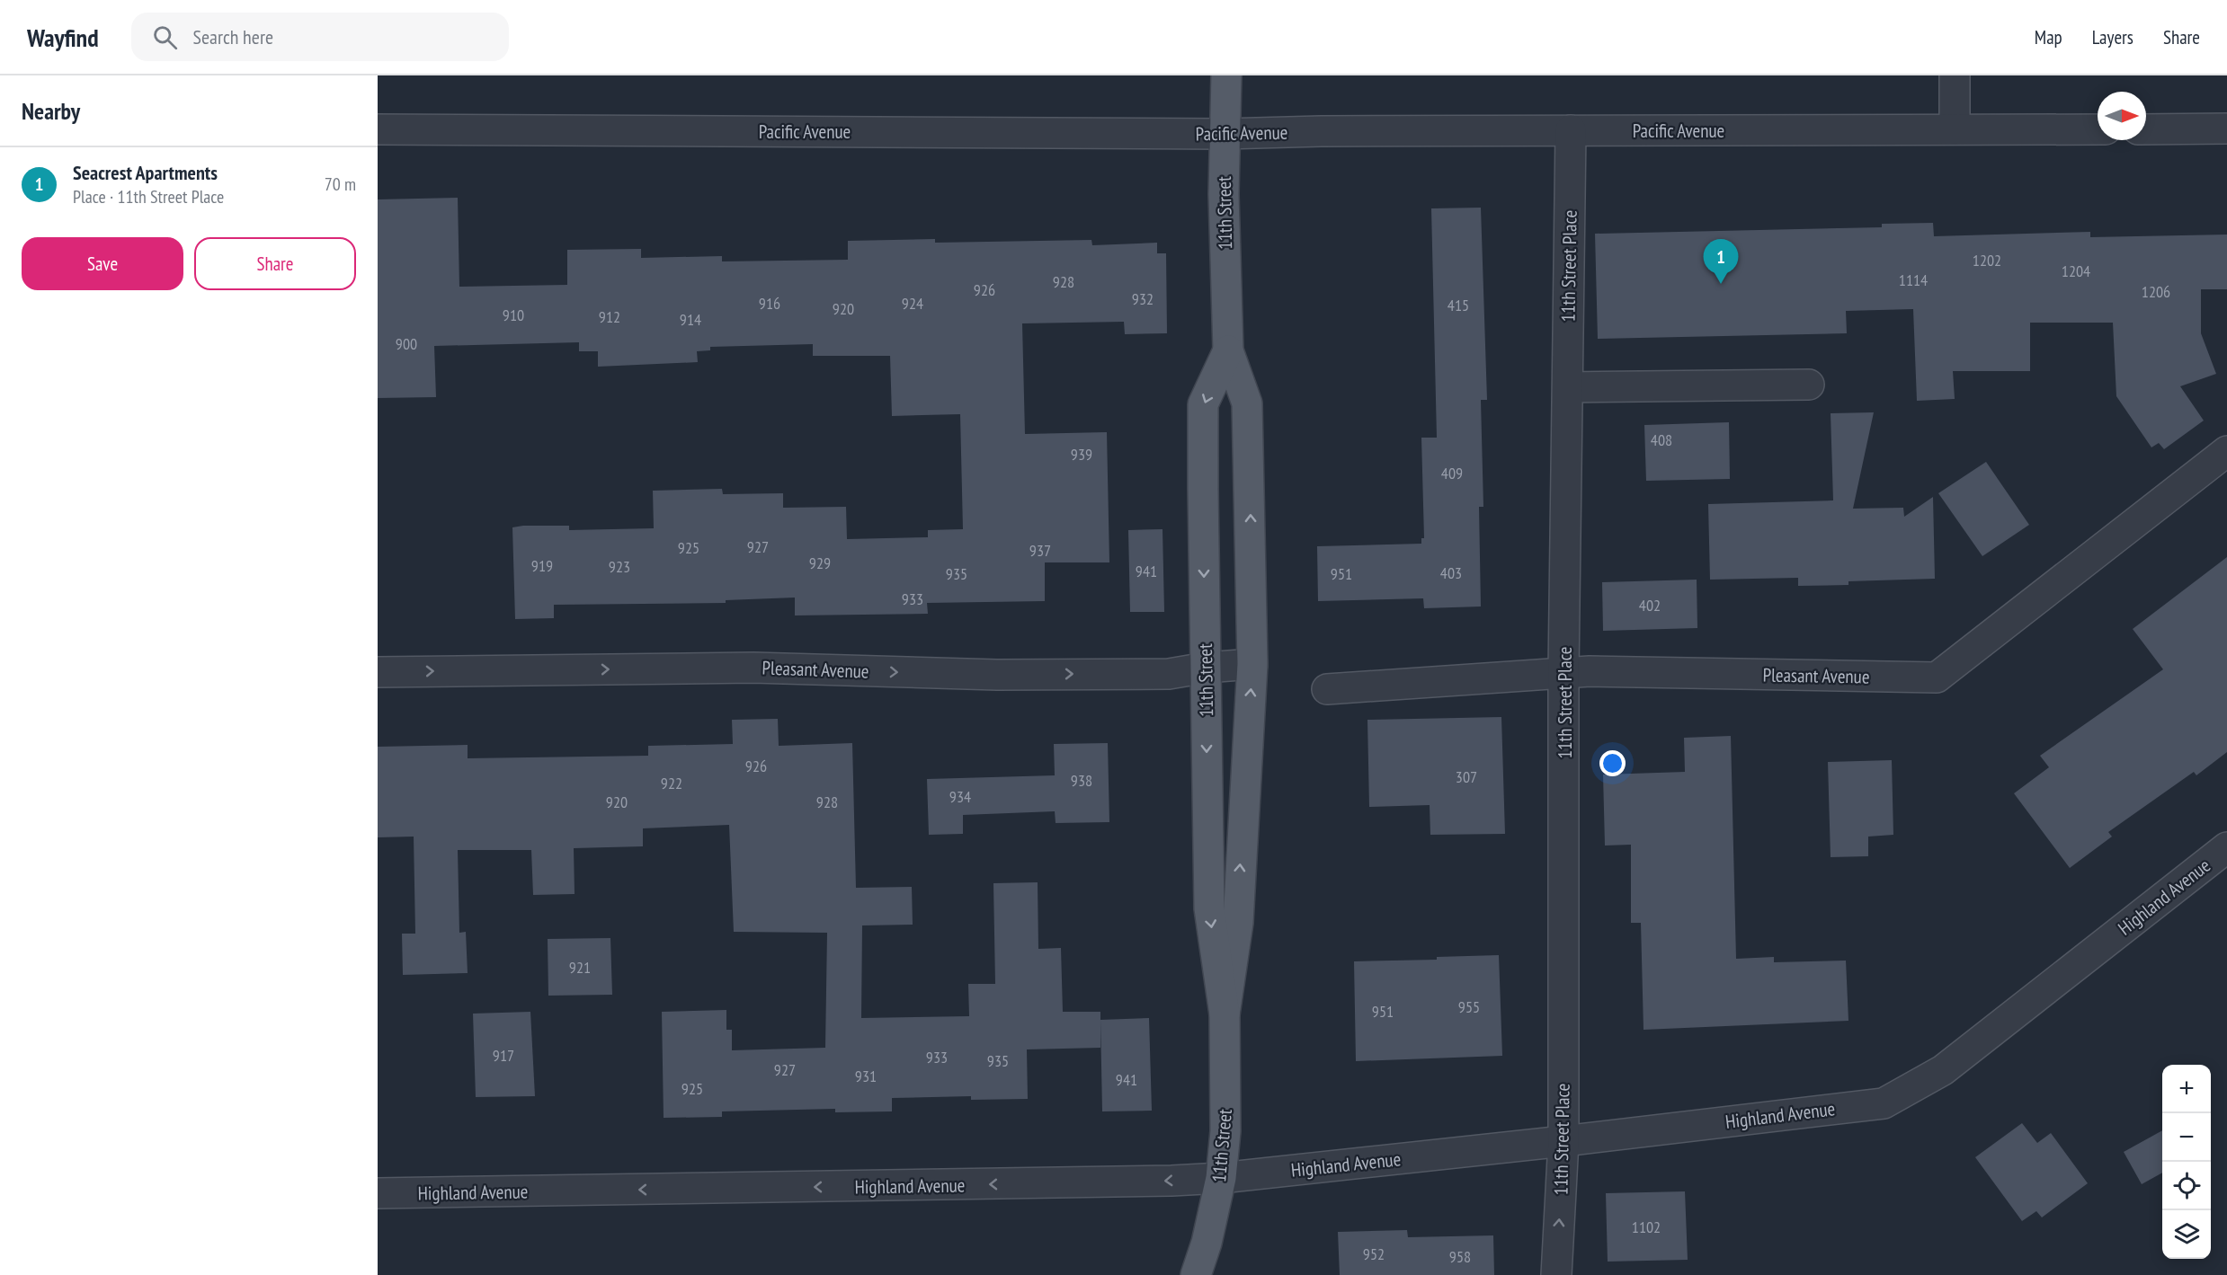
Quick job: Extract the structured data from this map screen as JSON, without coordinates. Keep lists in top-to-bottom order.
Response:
{
  "streets": {
    "main road": ["11th Street"],
    "street": [
      "Pacific Avenue",
      "11th Street Place",
      "Pleasant Avenue",
      "Highland Avenue"
    ]
  },
  "crossings": [
    ["Pacific Avenue", "11th Street"],
    ["Pacific Avenue", "11th Street Place"],
    ["11th Street", "Pleasant Avenue"],
    ["11th Street", "Highland Avenue"],
    ["11th Street Place", "Pleasant Avenue"],
    ["11th Street Place", "Highland Avenue"]
  ],
  "one_way": ["Pleasant Avenue", "Highland Avenue"],
  "house_numbers": [
    "1202",
    "1204",
    "1114",
    "928",
    "926",
    "1206",
    "932",
    "916",
    "924",
    "415",
    "920",
    "910",
    "912",
    "914",
    "900",
    "408",
    "939",
    "409",
    "927",
    "925",
    "937",
    "929",
    "919",
    "923",
    "941",
    "403",
    "935",
    "951",
    "933",
    "402",
    "926",
    "307",
    "938",
    "922",
    "934",
    "920",
    "928",
    "921",
    "955",
    "951",
    "917",
    "933",
    "935",
    "927",
    "931",
    "941",
    "925",
    "1102",
    "952",
    "958"
  ],
  "north": "right",
  "page": {
    "header": "Wayfind",
    "search": "Search here",
    "nav": ["Map", "Layers", "Share"],
    "heading": "Nearby",
    "list": [
      {
        "mark": "1",
        "name": "Seacrest Apartments",
        "note": "Place · 11th Street Place",
        "value": "70 m"
      }
    ],
    "buttons": ["Save", "Share"],
    "pins": "1",
    "map_buttons": ["+", "−"]
  }
}
